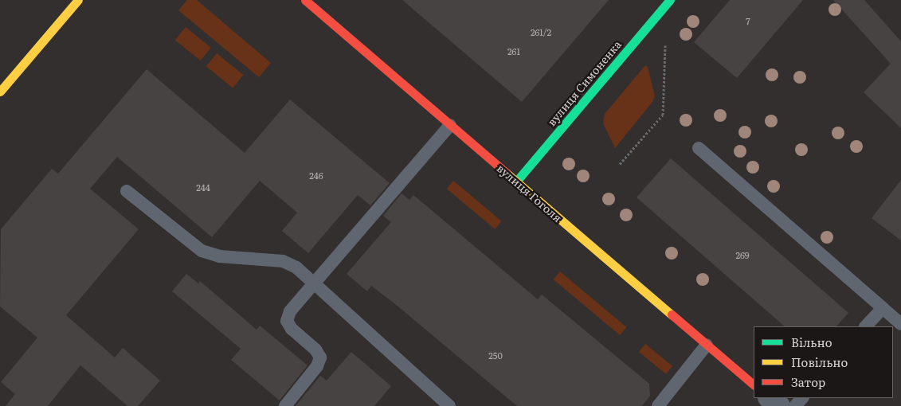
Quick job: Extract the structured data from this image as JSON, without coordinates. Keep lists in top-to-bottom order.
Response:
{
  "streets": {
    "street": ["вулиця Симоненка", "вулиця Гоголя"]
  },
  "crossings": [
    ["вулиця Симоненка", "вулиця Гоголя"]
  ],
  "house_numbers": [
    "7",
    "261/2",
    "261",
    "246",
    "244",
    "269",
    "250"
  ],
  "legend": ["Вільно", "Повільно", "Затор"]
}
